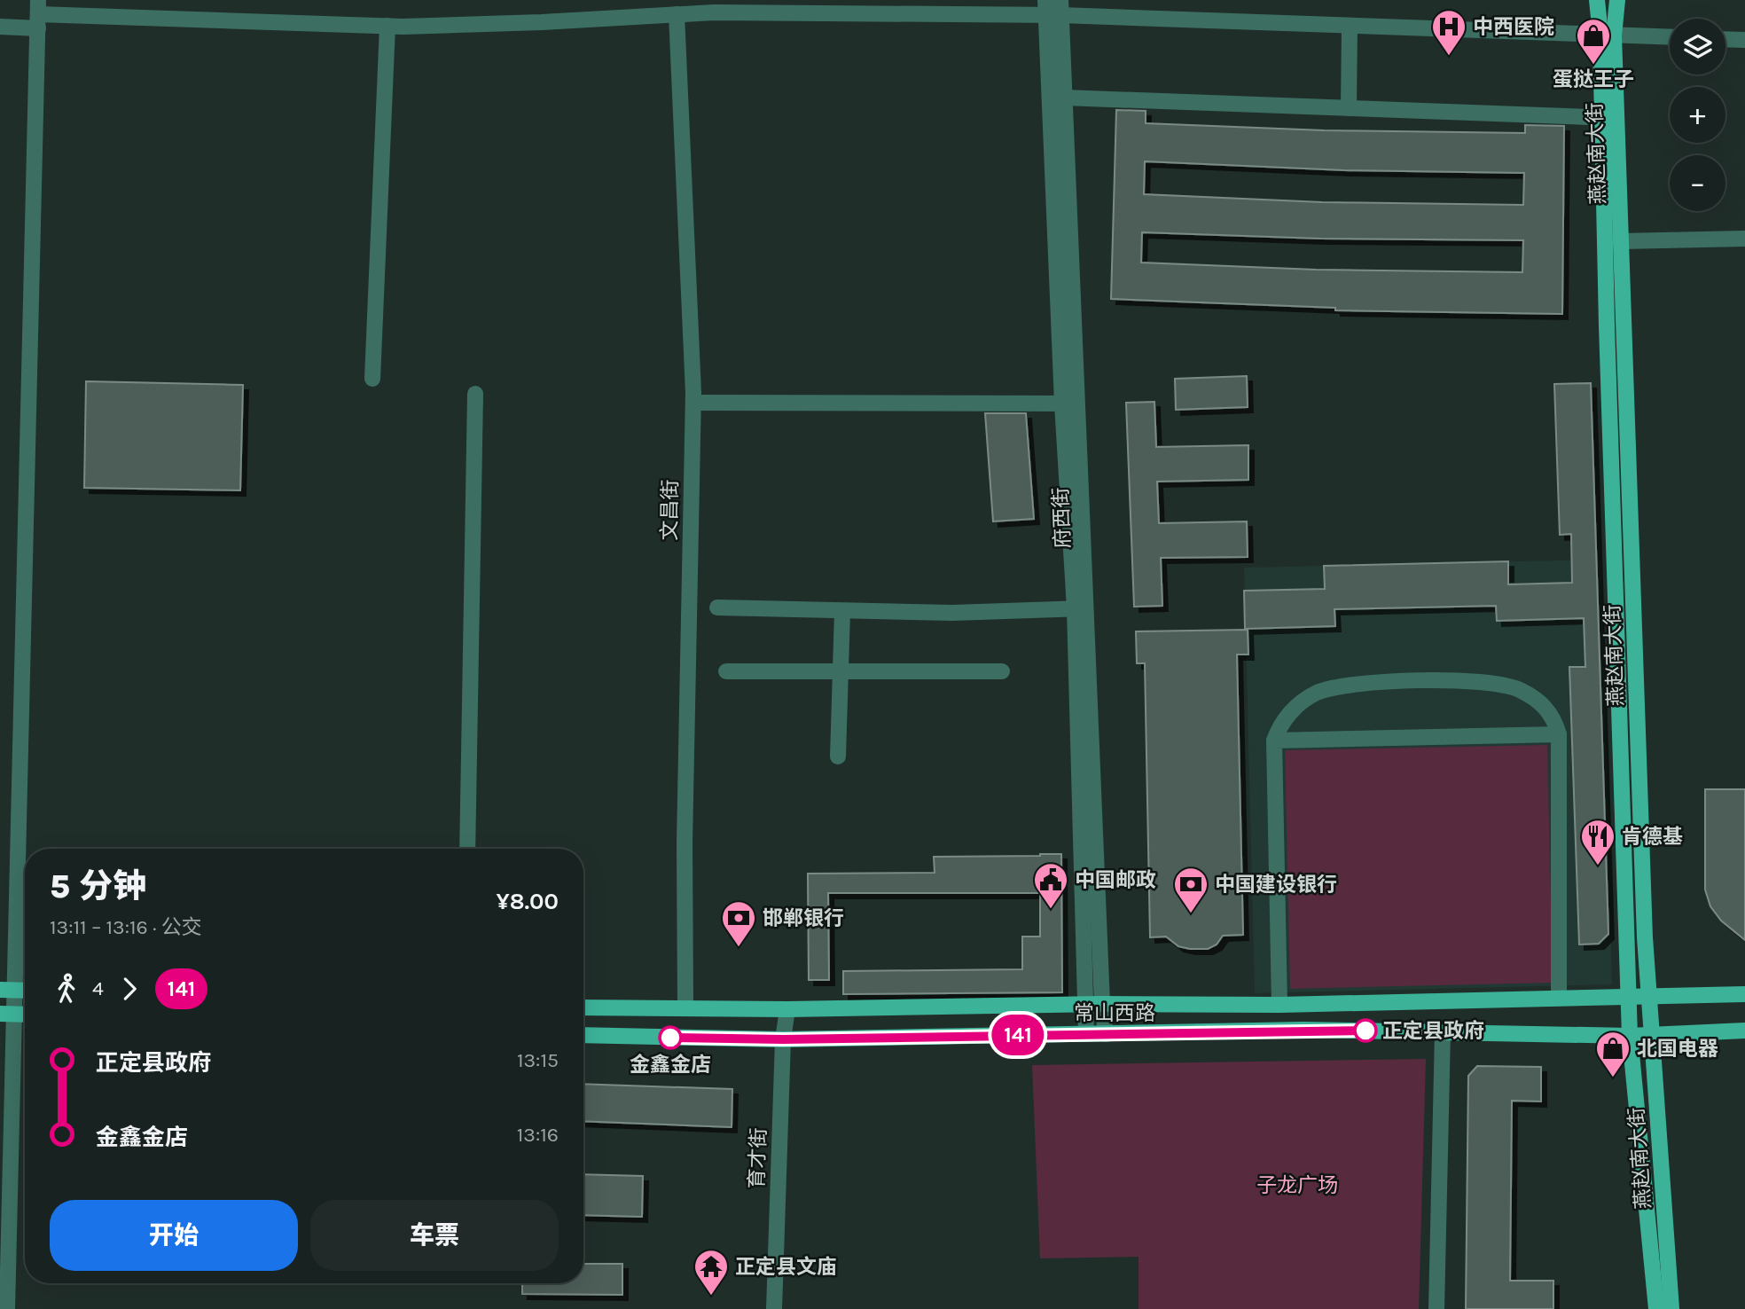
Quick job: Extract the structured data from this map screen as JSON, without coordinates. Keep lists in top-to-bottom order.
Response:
{
  "streets": {
    "main road": ["燕赵南大街", "常山西路"],
    "street": ["文昌街", "府西街", "育才街"]
  },
  "crossings": [
    ["燕赵南大街", "常山西路"],
    ["文昌街", "常山西路"],
    ["府西街", "常山西路"],
    ["常山西路", "育才街"]
  ],
  "parks": ["子龙广场"],
  "places": {
    "hospital": ["中西医院"],
    "shop": ["蛋挞王子", "北国电器"],
    "restaurant": ["肯德基"],
    "public building": ["中国邮政"],
    "bank": ["中国建设银行", "邯郸银行"],
    "other": ["正定县政府", "金鑫金店"],
    "temple": ["正定县文庙"]
  },
  "lines": ["bus line 141"],
  "page": {
    "on_map": "141",
    "map_buttons": ["+", "−"],
    "heading": ["5 分钟", "13:11 – 13:16 · 公交", "¥8.00"],
    "legs": ["4", "141"],
    "list": [
      {
        "name": "正定县政府",
        "value": "13:15"
      },
      {
        "name": "金鑫金店",
        "value": "13:16"
      }
    ],
    "buttons": ["开始", "车票"]
  }
}
